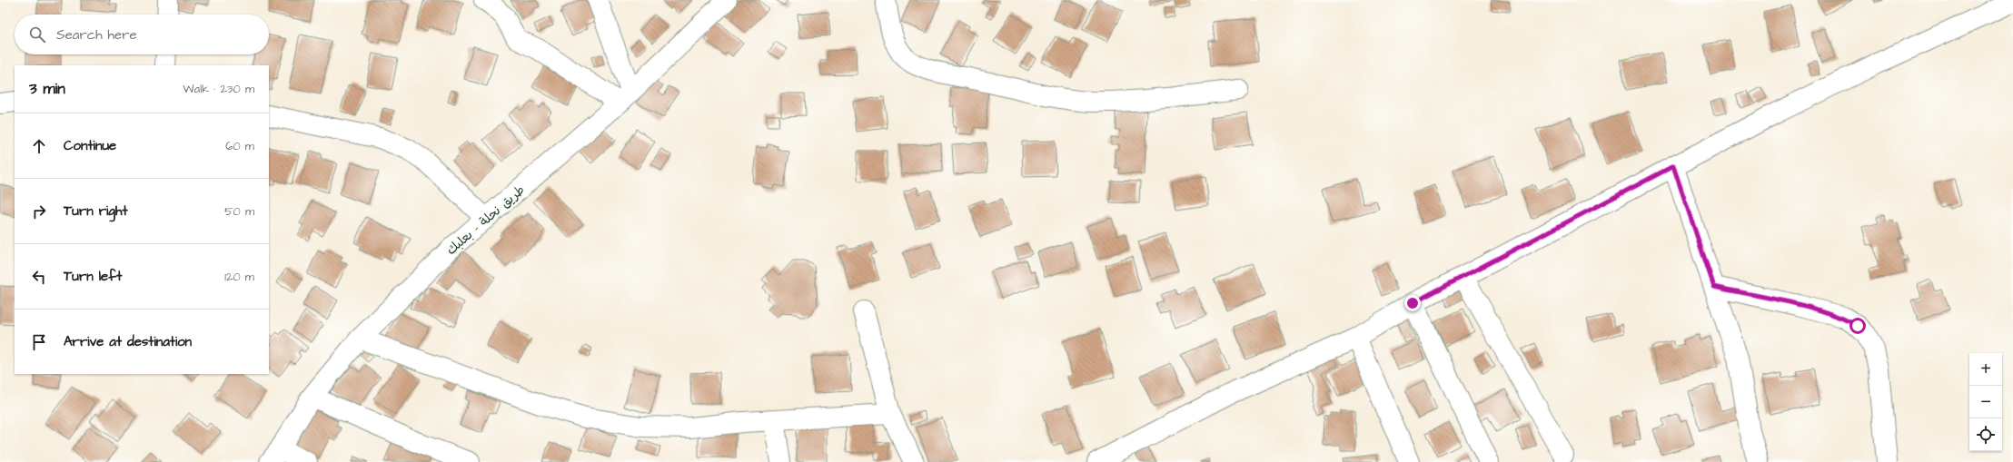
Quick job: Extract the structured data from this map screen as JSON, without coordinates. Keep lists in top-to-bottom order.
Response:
{
  "streets": {
    "street": ["طريق نحلة - بعلبك"]
  },
  "page": {
    "search": "Search here",
    "heading": ["3 min", "Walk · 230 m"],
    "list": [
      ["Continue", "60 m"],
      ["Turn right", "50 m"],
      ["Turn left", "120 m"],
      "Arrive at destination"
    ],
    "map_buttons": ["+", "−"]
  }
}
